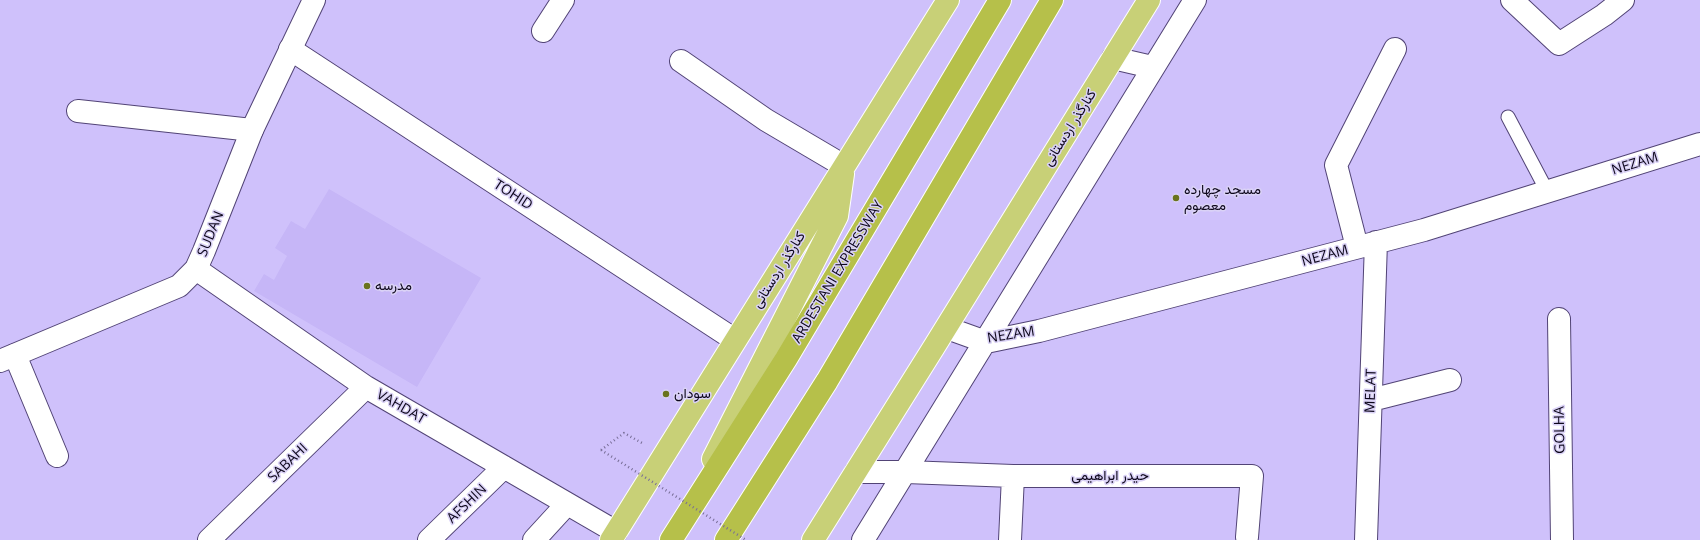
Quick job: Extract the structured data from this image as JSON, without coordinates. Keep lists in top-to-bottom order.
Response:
{
  "streets": {
    "highway": ["ARDESTANI EXPRESSWAY"],
    "main road": ["کنارگذر اردستانی"],
    "street": [
      "NEZAM",
      "TOHID",
      "SUDAN",
      "MELAT",
      "VAHDAT",
      "GOLHA",
      "SABAHI",
      "حیدر ابراهیمی",
      "AFSHIN"
    ]
  },
  "crossings": [
    ["کنارگذر اردستانی", "NEZAM"],
    ["کنارگذر اردستانی", "TOHID"],
    ["کنارگذر اردستانی", "VAHDAT"],
    ["کنارگذر اردستانی", "حیدر ابراهیمی"],
    ["NEZAM", "MELAT"],
    ["TOHID", "SUDAN"],
    ["SUDAN", "VAHDAT"],
    ["VAHDAT", "SABAHI"],
    ["VAHDAT", "AFSHIN"]
  ],
  "places": ["مسجد چهارده معصوم", "مدرسه", "سودان"]
}
